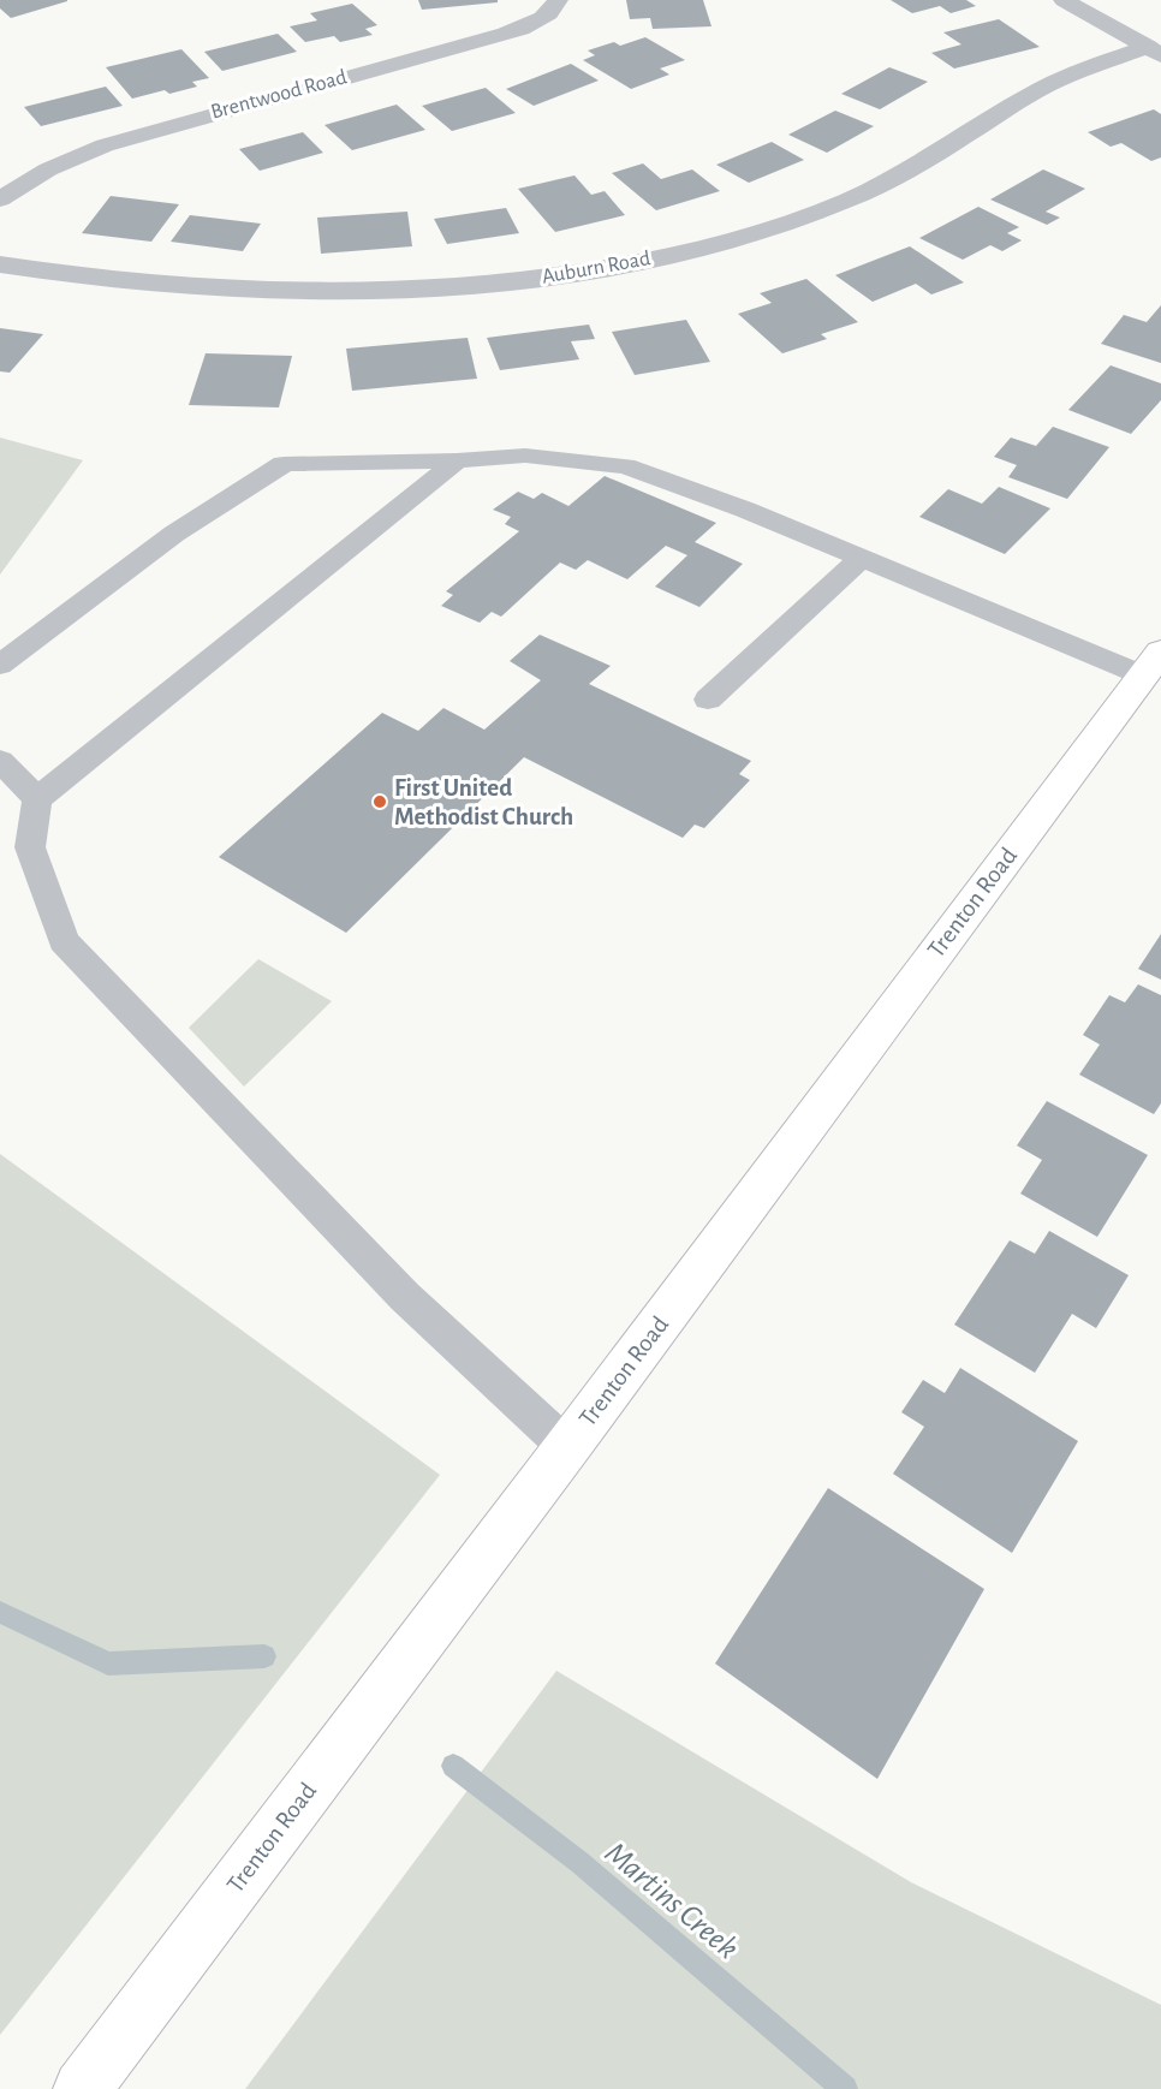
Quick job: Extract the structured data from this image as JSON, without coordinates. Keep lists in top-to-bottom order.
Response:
{
  "streets": {
    "main road": ["Trenton Road"],
    "street": ["Brentwood Road", "Auburn Road"]
  },
  "water": ["Martins Creek"],
  "places": ["First United Methodist Church"]
}
